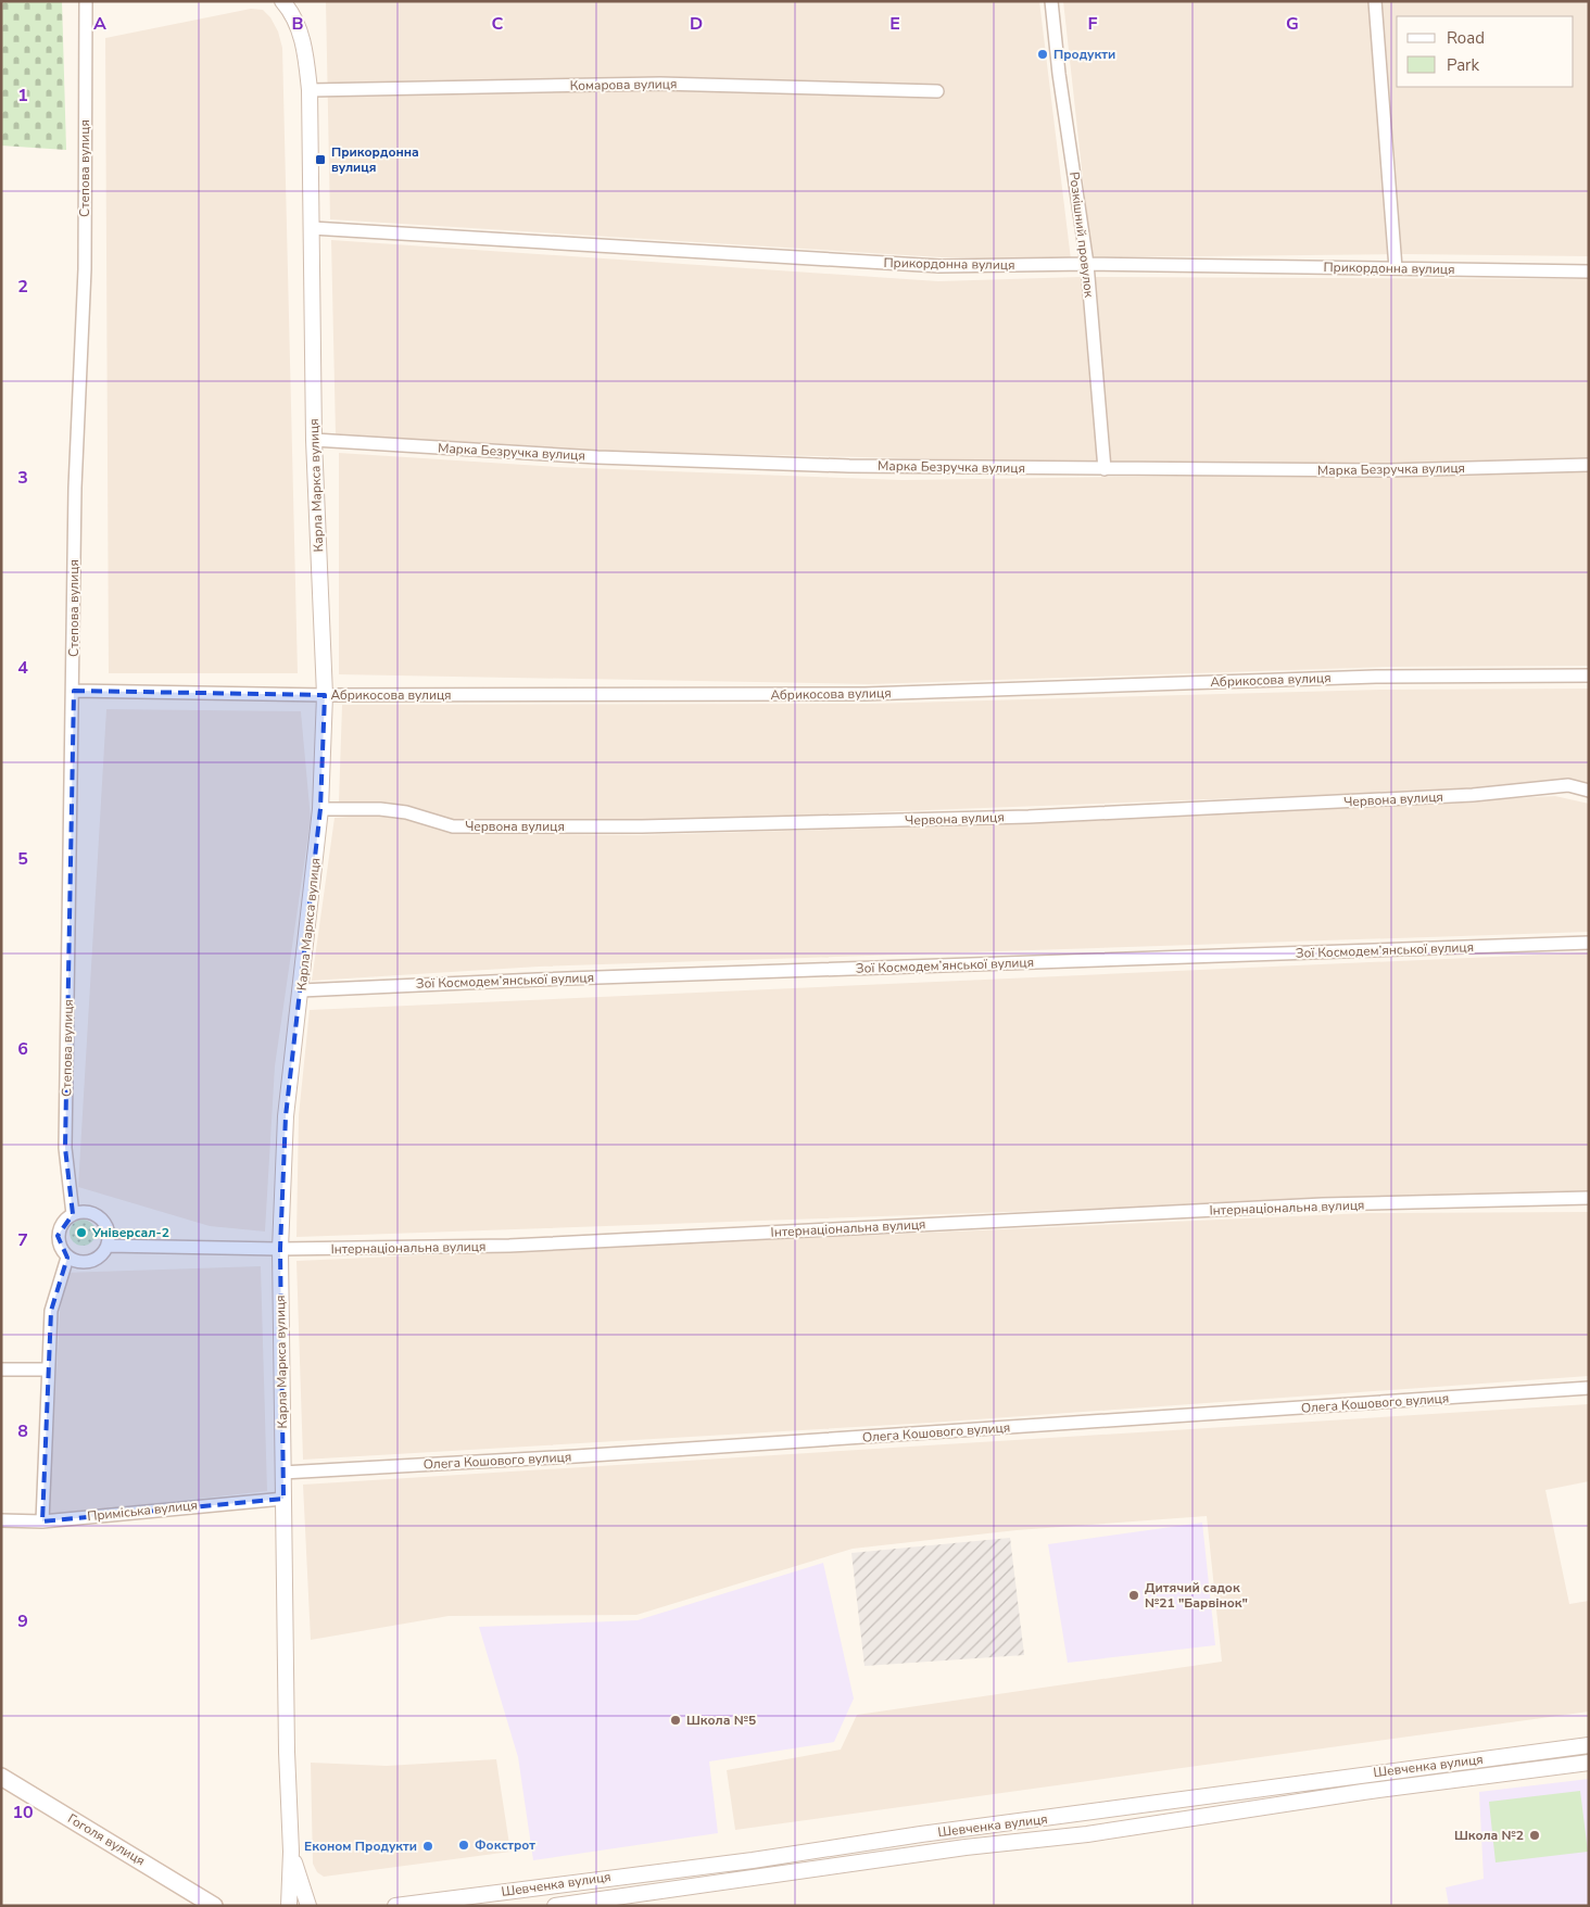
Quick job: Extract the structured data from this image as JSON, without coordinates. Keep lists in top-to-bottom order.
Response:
{
  "streets": {
    "main road": ["Гоголя вулиця"],
    "street": [
      "Комарова вулиця",
      "Степова вулиця",
      "Розкішний провулок",
      "Прикордонна вулиця",
      "Марка Безручка вулиця",
      "Карла Маркса вулиця",
      "Абрикосова вулиця",
      "Червона вулиця",
      "Зої Космодем’янської вулиця",
      "Інтернаціональна вулиця",
      "Олега Кошового вулиця",
      "Приміська вулиця",
      "Шевченка вулиця"
    ]
  },
  "crossings": [
    ["Комарова вулиця", "Карла Маркса вулиця"],
    ["Степова вулиця", "Абрикосова вулиця"],
    ["Степова вулиця", "Інтернаціональна вулиця"],
    ["Розкішний провулок", "Прикордонна вулиця"],
    ["Розкішний провулок", "Марка Безручка вулиця"],
    ["Прикордонна вулиця", "Карла Маркса вулиця"],
    ["Марка Безручка вулиця", "Карла Маркса вулиця"],
    ["Карла Маркса вулиця", "Абрикосова вулиця"],
    ["Карла Маркса вулиця", "Червона вулиця"],
    ["Карла Маркса вулиця", "Зої Космодем’янської вулиця"],
    ["Карла Маркса вулиця", "Інтернаціональна вулиця"],
    ["Карла Маркса вулиця", "Олега Кошового вулиця"],
    ["Карла Маркса вулиця", "Приміська вулиця"]
  ],
  "places": {
    "other": [
      "Продукти",
      "Універсал-2",
      "Дитячий садок №21 \"Барвінок\"",
      "Школа №5",
      "Школа №2",
      "Фокстрот",
      "Економ Продукти"
    ],
    "transit": ["Прикордонна вулиця"]
  },
  "legend": ["Road", "Park"],
  "grid": {
    "columns": [
      "A",
      "B",
      "C",
      "D",
      "E",
      "F",
      "G"
    ],
    "rows": [
      "1",
      "2",
      "3",
      "4",
      "5",
      "6",
      "7",
      "8",
      "9",
      "10"
    ]
  }
}
